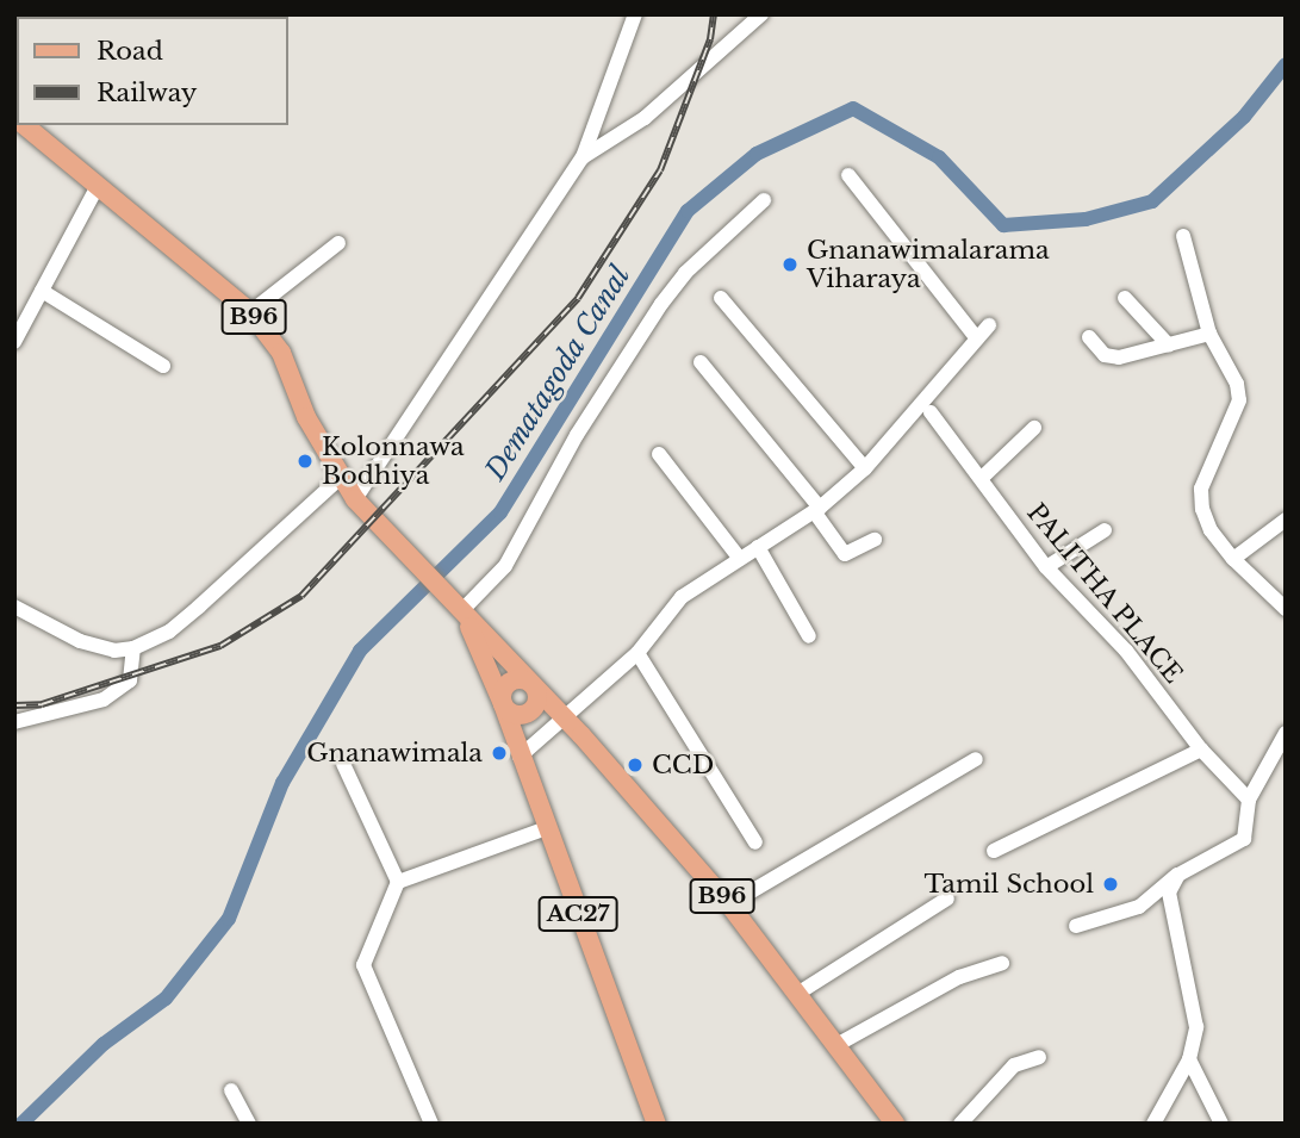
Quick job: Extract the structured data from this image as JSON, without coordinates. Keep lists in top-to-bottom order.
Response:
{
  "streets": {
    "main road": ["B96", "AC27"],
    "street": ["PALITHA PLACE"]
  },
  "crossings": [
    ["B96", "AC27"]
  ],
  "water": ["Dematagoda Canal"],
  "places": [
    "Gnanawimalarama Viharaya",
    "Kolonnawa Bodhiya",
    "Gnanawimala",
    "CCD",
    "Tamil School"
  ],
  "legend": ["Road", "Railway"]
}
